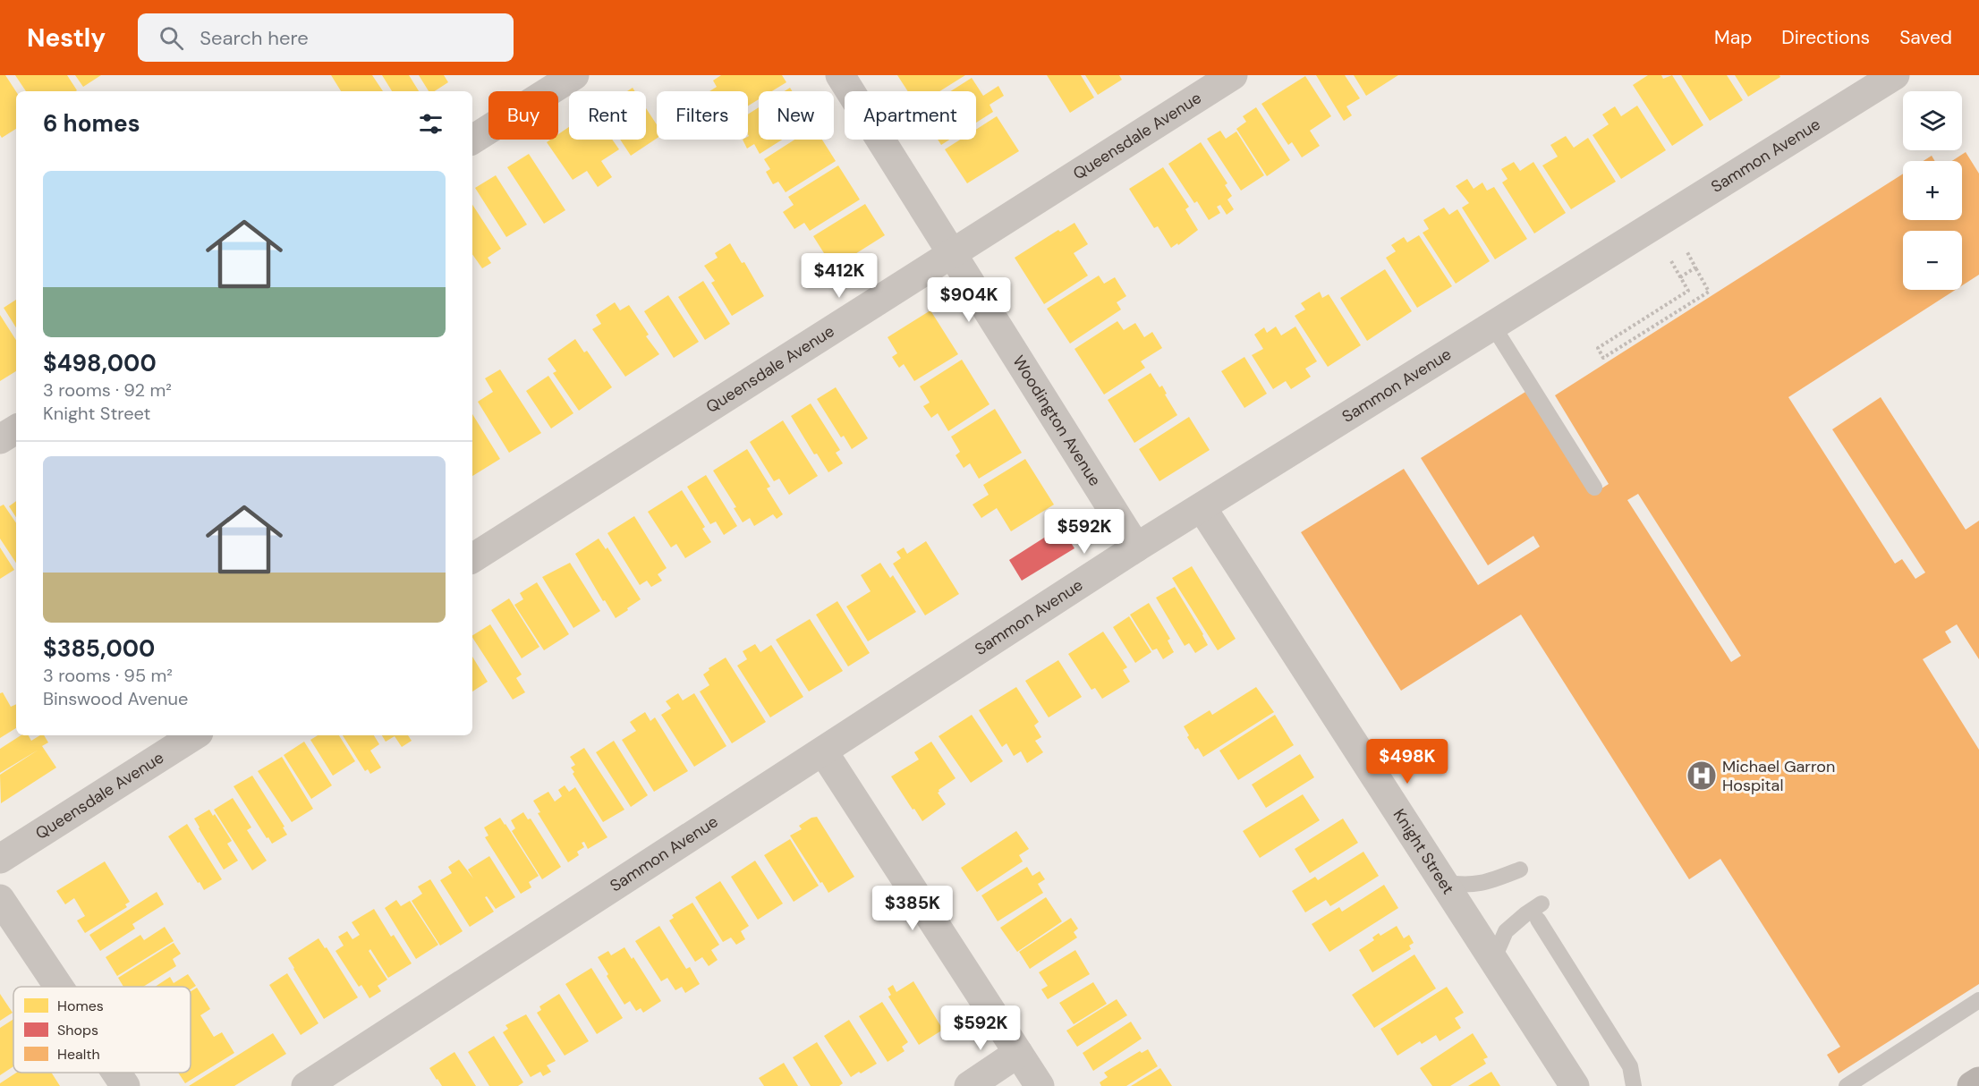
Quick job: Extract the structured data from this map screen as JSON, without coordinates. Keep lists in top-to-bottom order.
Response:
{
  "streets": {
    "street": [
      "Queensdale Avenue",
      "Sammon Avenue",
      "Woodington Avenue",
      "Knight Street"
    ]
  },
  "crossings": [
    ["Queensdale Avenue", "Woodington Avenue"],
    ["Sammon Avenue", "Woodington Avenue"],
    ["Sammon Avenue", "Knight Street"]
  ],
  "places": {
    "hospital": ["Michael Garron Hospital"]
  },
  "legend": ["Homes", "Shops", "Health"],
  "page": {
    "header": "Nestly",
    "search": "Search here",
    "nav": ["Map", "Directions", "Saved"],
    "map_buttons": ["+", "−"],
    "chip": [
      "Buy",
      "Rent",
      "Filters",
      "New",
      "Apartment"
    ],
    "heading": "6 homes",
    "list": [
      {
        "name": "$498,000",
        "note": "3 rooms · 92 m² · Knight Street"
      },
      {
        "name": "$385,000",
        "note": "3 rooms · 95 m² · Binswood Avenue"
      }
    ],
    "price": [
      "$412K",
      "$904K",
      "$592K",
      "$498K",
      "$385K",
      "$592K"
    ]
  }
}
